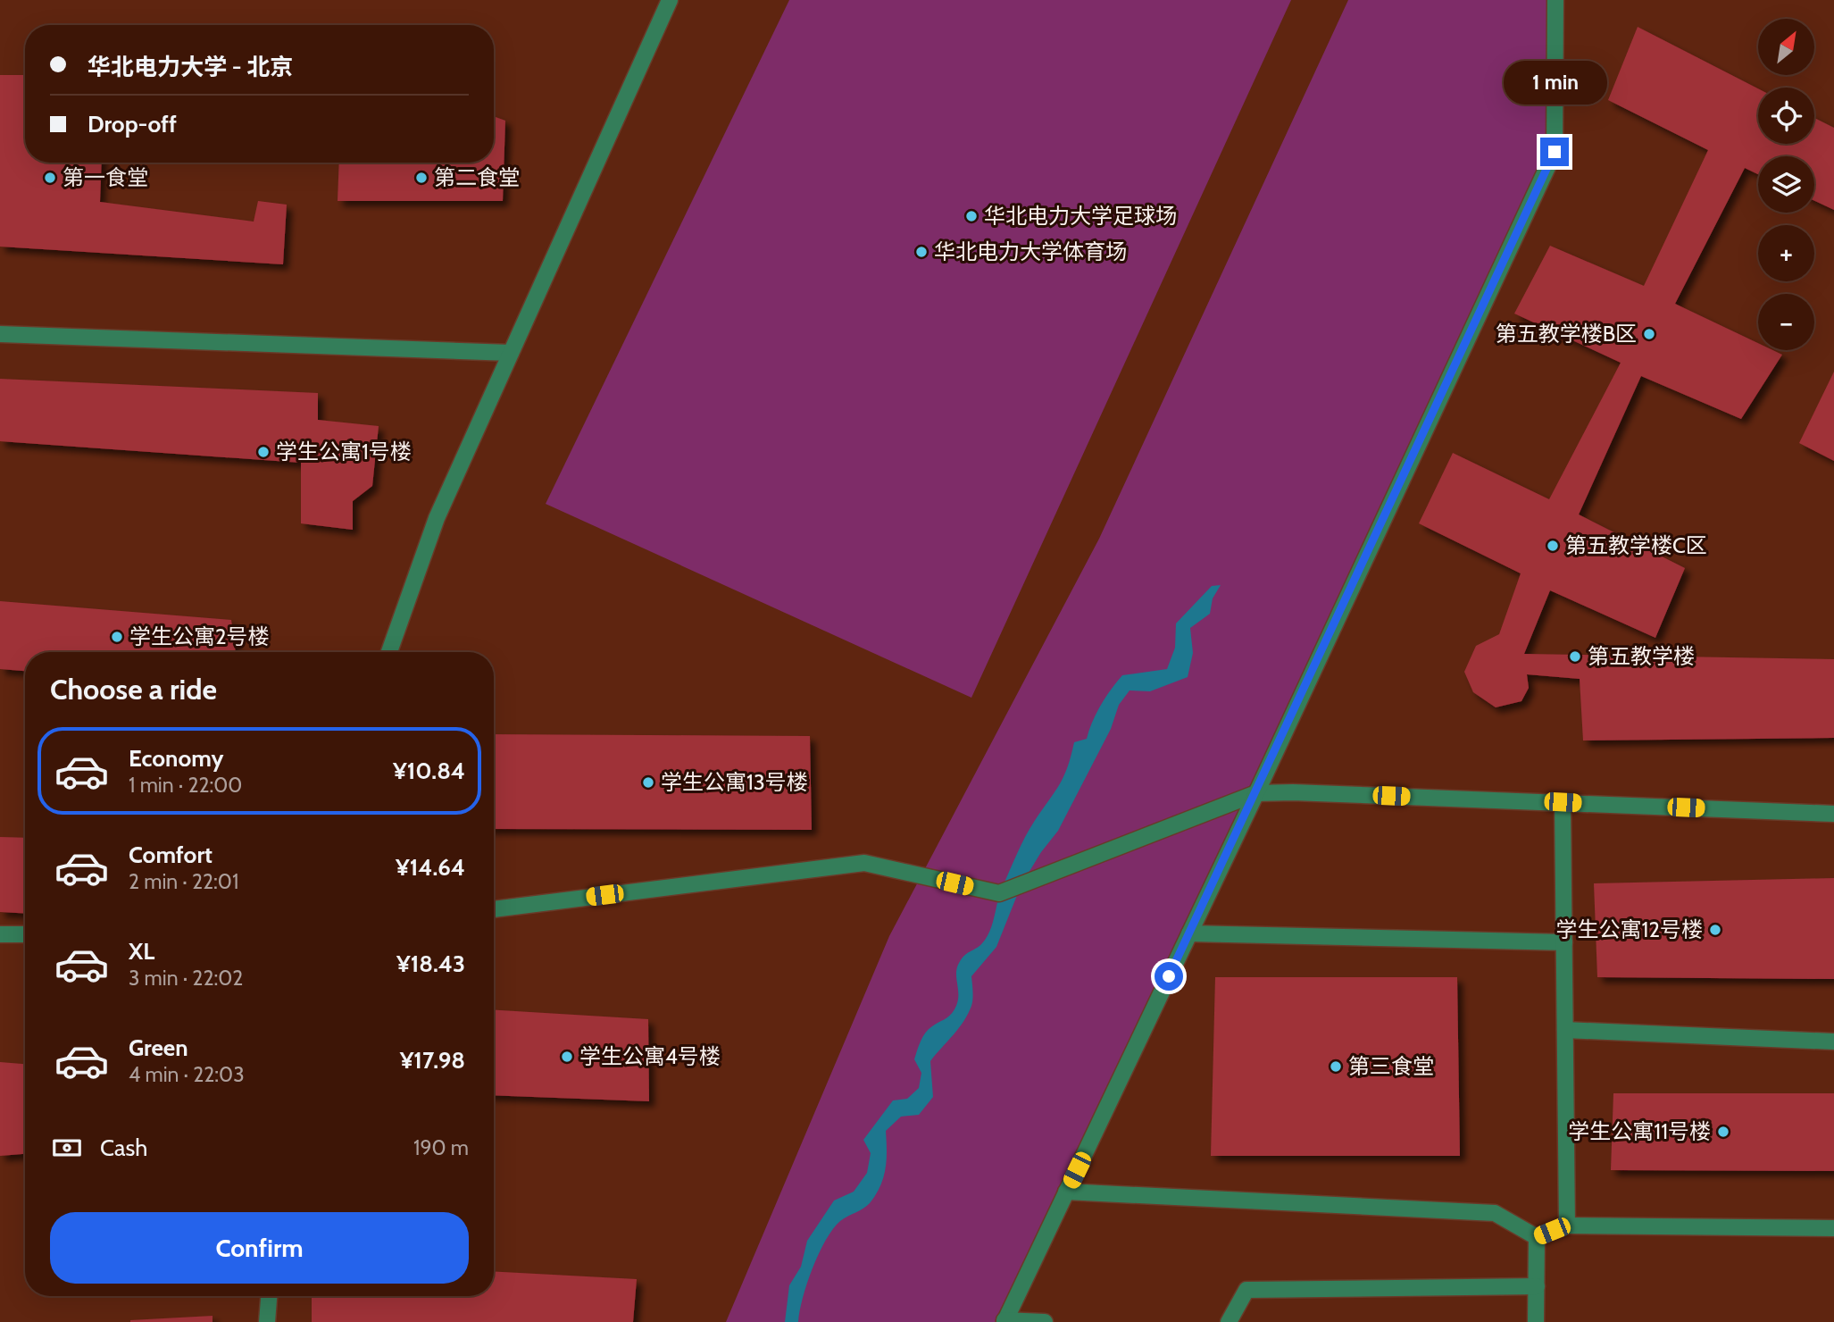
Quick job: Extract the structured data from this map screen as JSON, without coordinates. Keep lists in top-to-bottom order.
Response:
{
  "places": [
    "第一食堂",
    "第二食堂",
    "华北电力大学足球场",
    "华北电力大学体育场",
    "第五教学楼B区",
    "学生公寓1号楼",
    "第五教学楼C区",
    "学生公寓2号楼",
    "第五教学楼",
    "学生公寓13号楼",
    "学生公寓12号楼",
    "学生公寓4号楼",
    "第三食堂",
    "学生公寓11号楼"
  ],
  "north": "top right",
  "page": {
    "map_buttons": ["+", "−"],
    "banner": ["华北电力大学 - 北京", "Drop-off"],
    "bubble": "1 min",
    "heading": "Choose a ride",
    "list": [
      {
        "name": "Economy",
        "note": "1 min · 22:00",
        "value": "¥10.84"
      },
      {
        "name": "Comfort",
        "note": "2 min · 22:01",
        "value": "¥14.64"
      },
      {
        "name": "XL",
        "note": "3 min · 22:02",
        "value": "¥18.43"
      },
      {
        "name": "Green",
        "note": "4 min · 22:03",
        "value": "¥17.98"
      }
    ],
    "pay": ["Cash", "190 m"],
    "buttons": "Confirm"
  }
}
